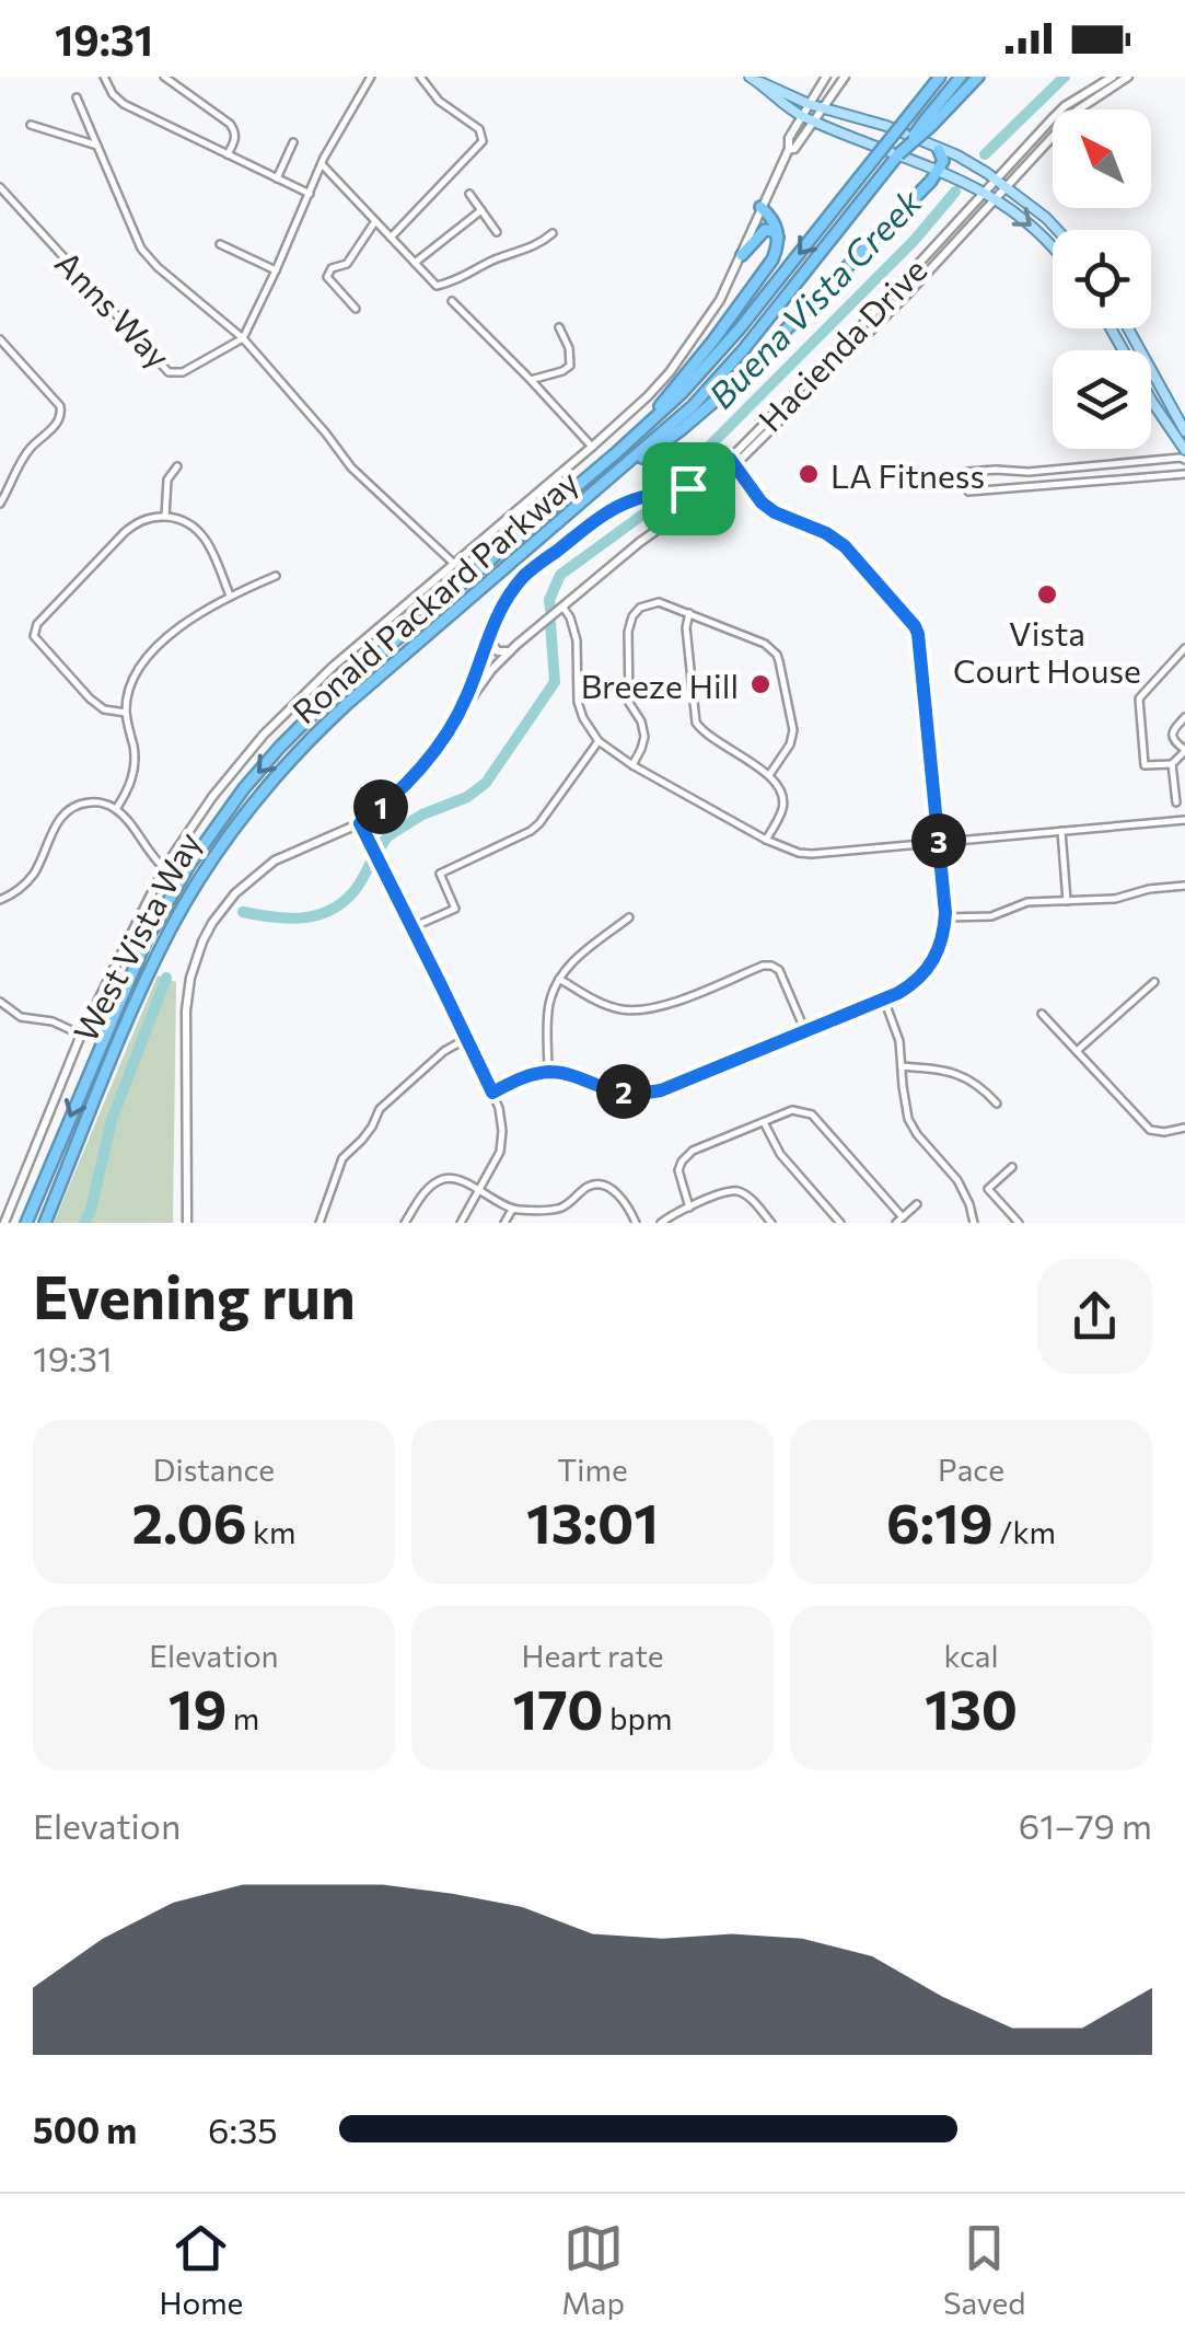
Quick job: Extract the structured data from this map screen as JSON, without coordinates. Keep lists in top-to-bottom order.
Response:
{
  "streets": {
    "highway": ["Ronald Packard Parkway"],
    "main road": ["Hacienda Drive", "West Vista Way"],
    "street": ["Anns Way"]
  },
  "water": ["Buena Vista Creek"],
  "places": ["LA Fitness", "Vista Court House", "Breeze Hill"],
  "north": "top left",
  "page": {
    "status": "19:31",
    "pins": ["1", "3", "2"],
    "heading": ["Evening run", "19:31"],
    "stats": [
      ["Distance", "2.06 km"],
      ["Time", "13:01"],
      ["Pace", "6:19 /km"],
      ["Elevation", "19 m"],
      ["Heart rate", "170 bpm"],
      ["kcal", "130"]
    ],
    "chart": ["Elevation", "61–79 m"],
    "list": [
      {
        "name": "500 m",
        "note": "6:35"
      }
    ],
    "tabs": ["Home", "Map", "Saved"]
  }
}
